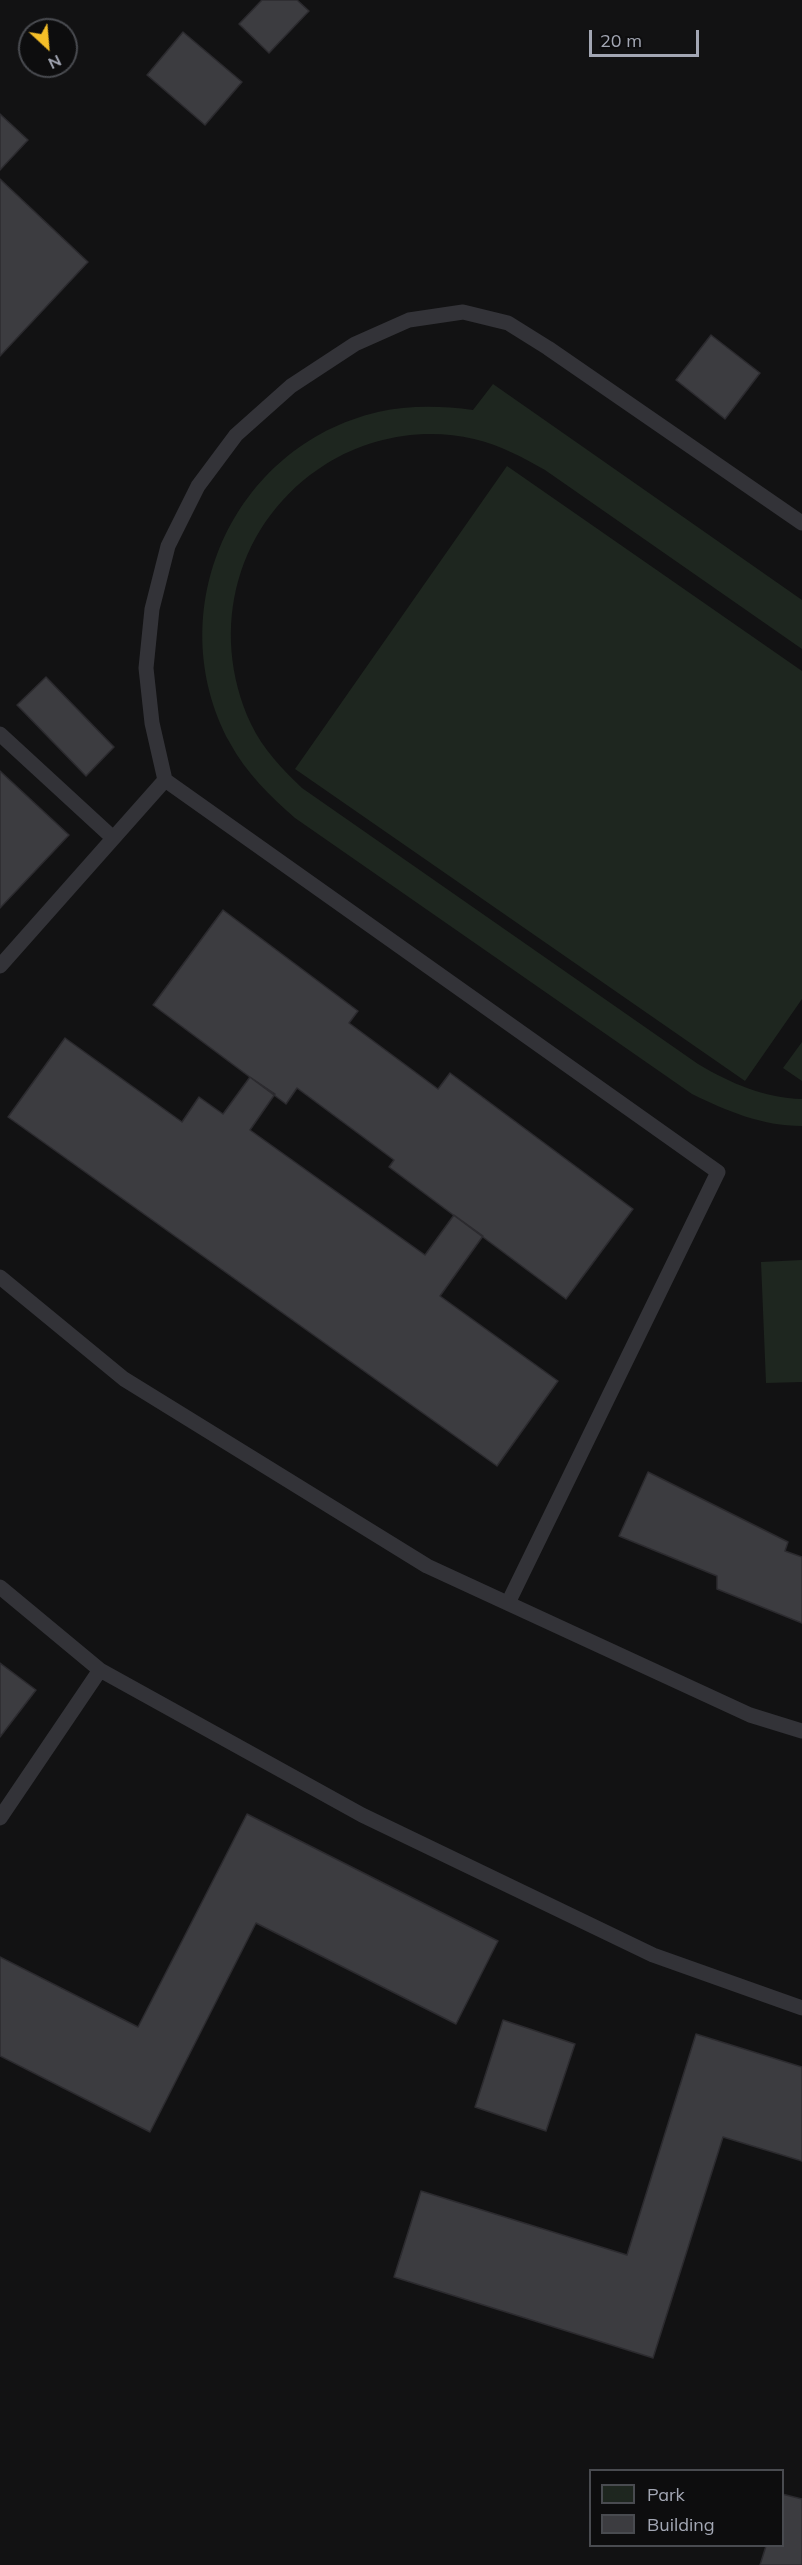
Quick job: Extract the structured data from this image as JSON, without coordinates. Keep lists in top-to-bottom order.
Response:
{
  "legend": ["Park", "Building"],
  "scale_bar": "20 m",
  "north": "bottom right"
}
